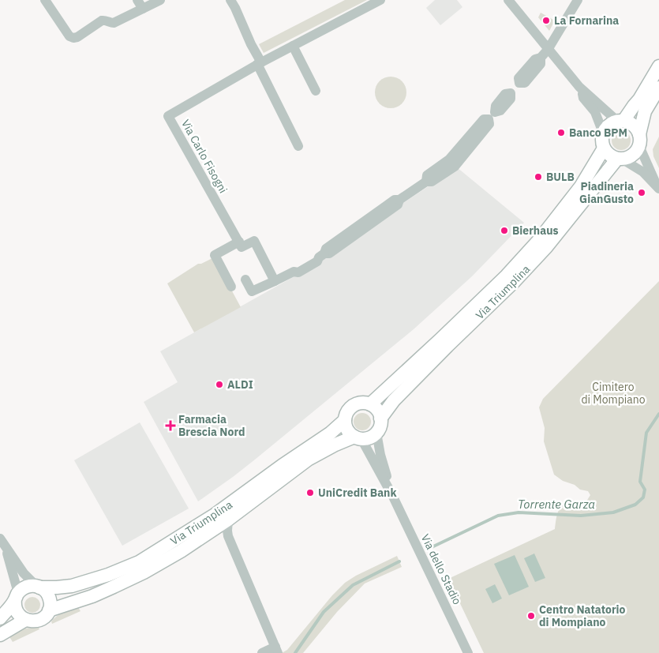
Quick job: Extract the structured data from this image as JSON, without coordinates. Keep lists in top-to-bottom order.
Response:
{
  "streets": {
    "main road": ["Via Triumplina"],
    "street": ["Via Carlo Fisogni", "Via dello Stadio"]
  },
  "crossings": [
    ["Via Triumplina", "Via dello Stadio"]
  ],
  "water": ["Torrente Garza"],
  "parks": ["Cimitero di Mompiano"],
  "places": {
    "other": [
      "La Fornarina",
      "Banco BPM",
      "BULB",
      "Piadineria GianGusto",
      "Bierhaus",
      "ALDI",
      "UniCredit Bank",
      "Centro Natatorio di Mompiano"
    ],
    "health": ["Farmacia Brescia Nord"]
  }
}
